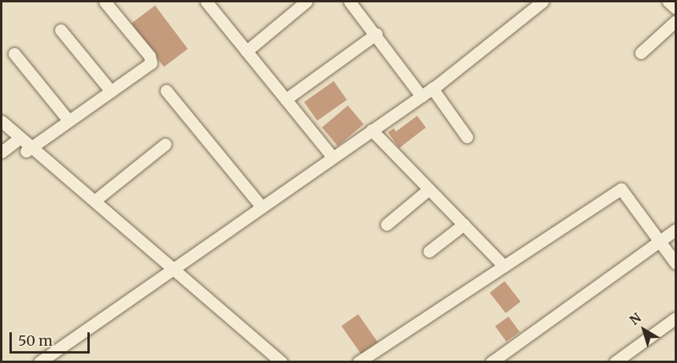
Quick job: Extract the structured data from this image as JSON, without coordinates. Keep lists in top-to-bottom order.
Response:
{
  "scale_bar": "50 m",
  "north": "top left"
}
